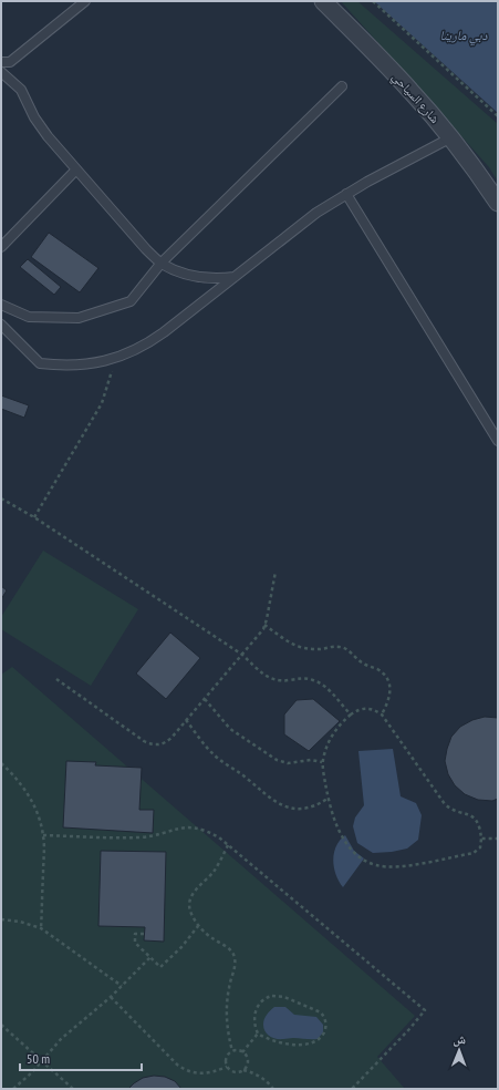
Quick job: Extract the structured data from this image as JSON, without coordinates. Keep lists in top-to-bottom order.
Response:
{
  "streets": {
    "street": ["شارع السياحي"]
  },
  "water": ["دبي مارينا"],
  "scale_bar": "50 m",
  "north": "top"
}
